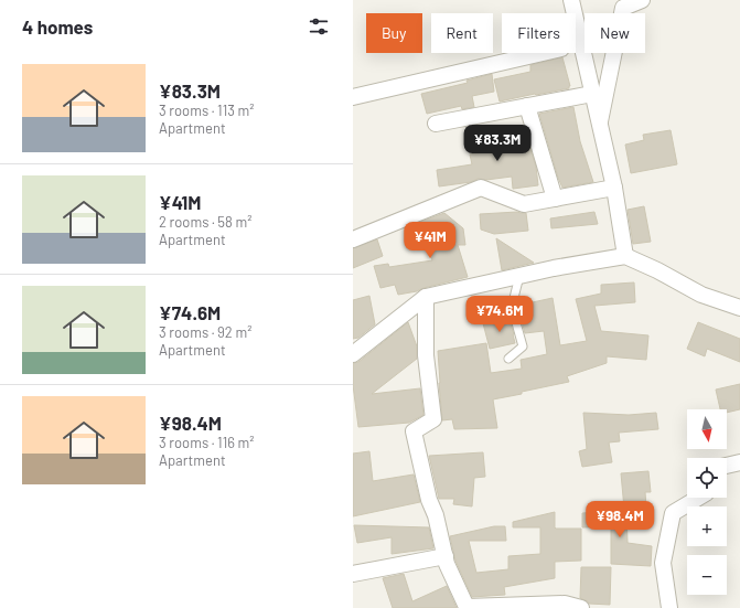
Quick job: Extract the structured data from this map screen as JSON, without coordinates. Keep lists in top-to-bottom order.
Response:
{
  "north": "bottom",
  "page": {
    "heading": "4 homes",
    "chip": [
      "Buy",
      "Rent",
      "Filters",
      "New"
    ],
    "list": [
      {
        "name": "¥83.3M",
        "note": "3 rooms · 113 m² · Apartment"
      },
      {
        "name": "¥41M",
        "note": "2 rooms · 58 m² · Apartment"
      },
      {
        "name": "¥74.6M",
        "note": "3 rooms · 92 m² · Apartment"
      },
      {
        "name": "¥98.4M",
        "note": "3 rooms · 116 m² · Apartment"
      }
    ],
    "price": [
      "¥83.3M",
      "¥41M",
      "¥74.6M",
      "¥98.4M"
    ],
    "map_buttons": ["+", "−"]
  }
}
